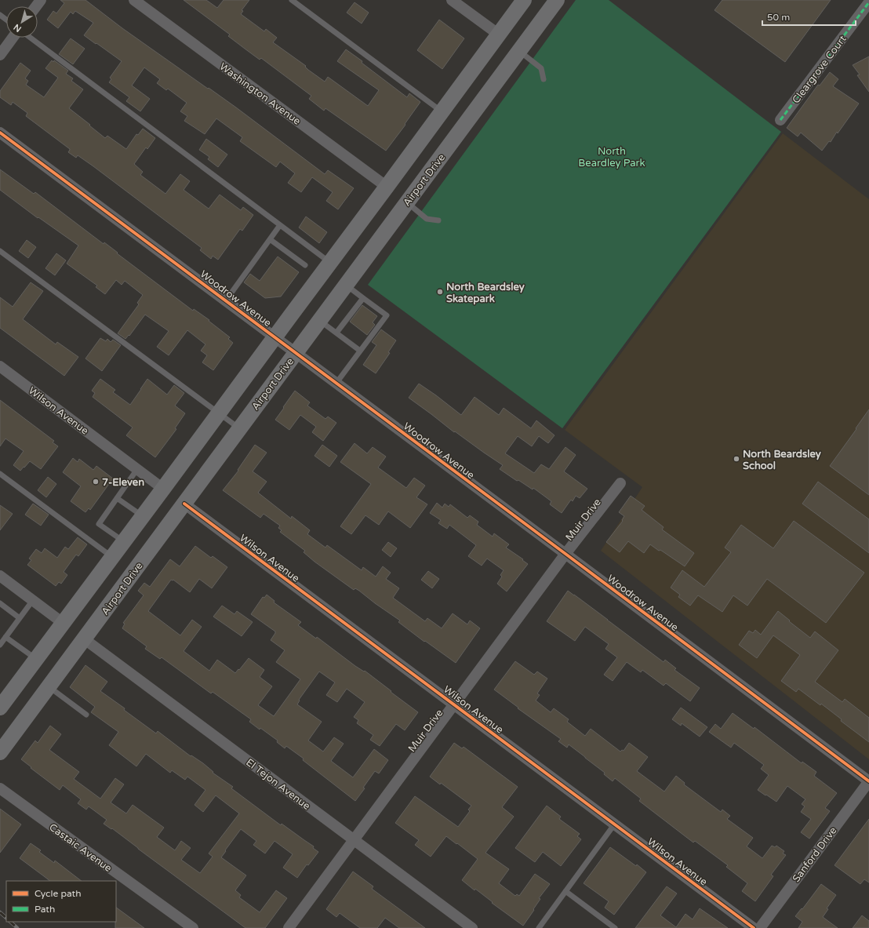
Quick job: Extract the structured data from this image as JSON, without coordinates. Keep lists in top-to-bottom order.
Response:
{
  "streets": {
    "main road": ["Airport Drive"],
    "street": [
      "Cleargrove Court",
      "Washington Avenue",
      "Woodrow Avenue",
      "Wilson Avenue",
      "Muir Drive",
      "El Tejon Avenue",
      "Castaic Avenue",
      "Sanford Drive"
    ]
  },
  "crossings": [
    ["Airport Drive", "Woodrow Avenue"],
    ["Airport Drive", "Wilson Avenue"],
    ["Airport Drive", "El Tejon Avenue"],
    ["Woodrow Avenue", "Muir Drive"],
    ["Woodrow Avenue", "Sanford Drive"],
    ["Wilson Avenue", "Muir Drive"],
    ["Muir Drive", "El Tejon Avenue"]
  ],
  "parks": ["North Beardley Park"],
  "places": ["North Beardsley Skatepark", "North Beardsley School", "7-Eleven"],
  "legend": ["Cycle path", "Path"],
  "scale_bar": "50 m",
  "north": "bottom left"
}
